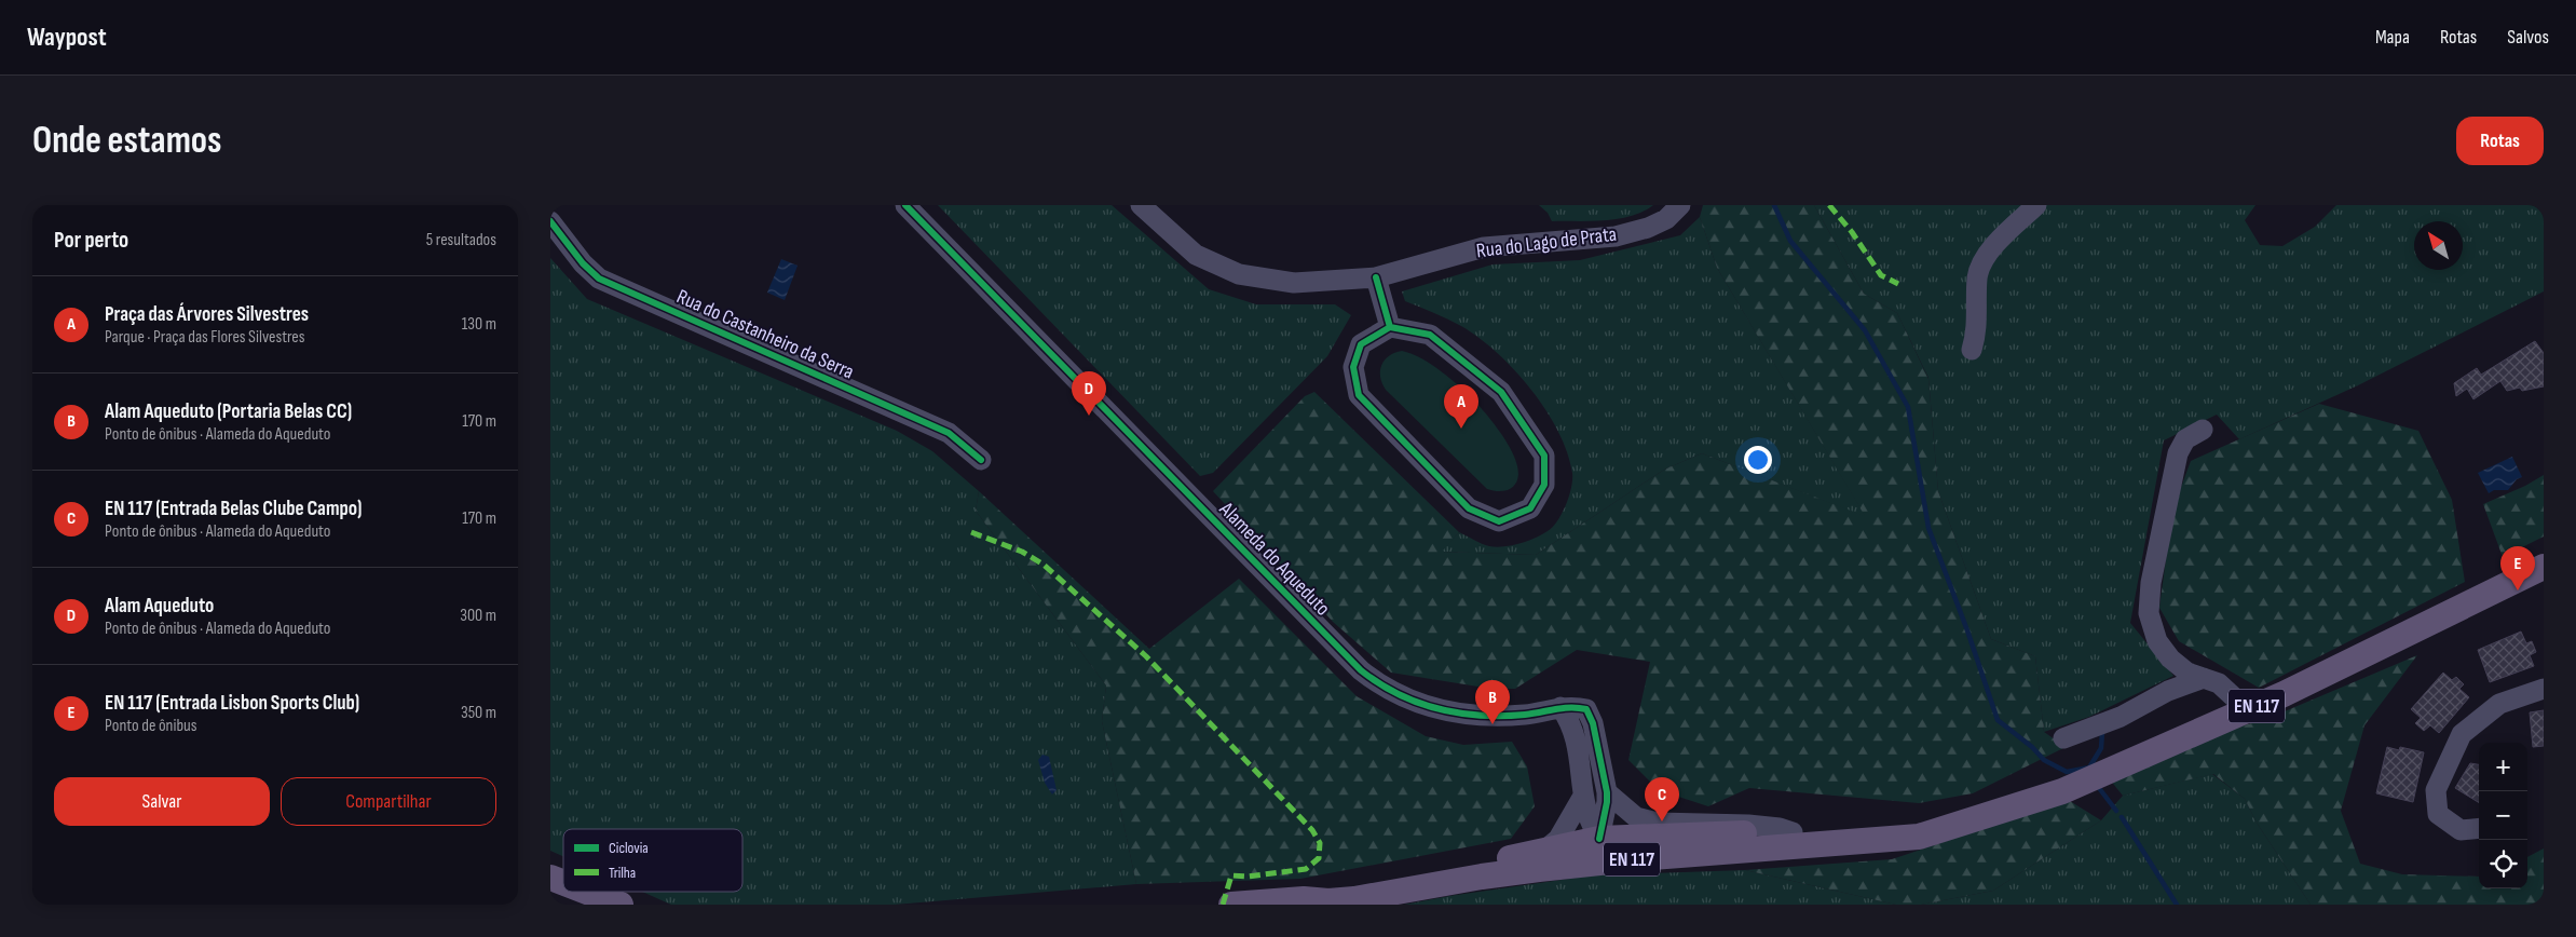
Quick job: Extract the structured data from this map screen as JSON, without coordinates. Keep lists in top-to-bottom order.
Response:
{
  "streets": {
    "main road": ["EN 117"],
    "street": ["Rua do Lago de Prata", "Rua do Castanheiro da Serra", "Alameda do Aqueduto"]
  },
  "crossings": [
    ["Alameda do Aqueduto", "EN 117"]
  ],
  "legend": ["Ciclovia", "Trilha"],
  "north": "top left",
  "page": {
    "header": "Waypost",
    "nav": ["Mapa", "Rotas", "Salvos"],
    "buttons": [
      "Rotas",
      ["Salvar", "Compartilhar"]
    ],
    "title": "Onde estamos",
    "heading": ["Por perto", "5 resultados"],
    "list": [
      {
        "mark": "A",
        "name": "Praça das Árvores Silvestres",
        "note": "Parque · Praça das Flores Silvestres",
        "value": "130 m"
      },
      {
        "mark": "B",
        "name": "Alam Aqueduto (Portaria Belas CC)",
        "note": "Ponto de ônibus · Alameda do Aqueduto",
        "value": "170 m"
      },
      {
        "mark": "C",
        "name": "EN 117 (Entrada Belas Clube Campo)",
        "note": "Ponto de ônibus · Alameda do Aqueduto",
        "value": "170 m"
      },
      {
        "mark": "D",
        "name": "Alam Aqueduto",
        "note": "Ponto de ônibus · Alameda do Aqueduto",
        "value": "300 m"
      },
      {
        "mark": "E",
        "name": "EN 117 (Entrada Lisbon Sports Club)",
        "note": "Ponto de ônibus",
        "value": "350 m"
      }
    ],
    "pins": [
      "D",
      "A",
      "E",
      "B",
      "C"
    ],
    "map_buttons": ["+", "−"]
  }
}
